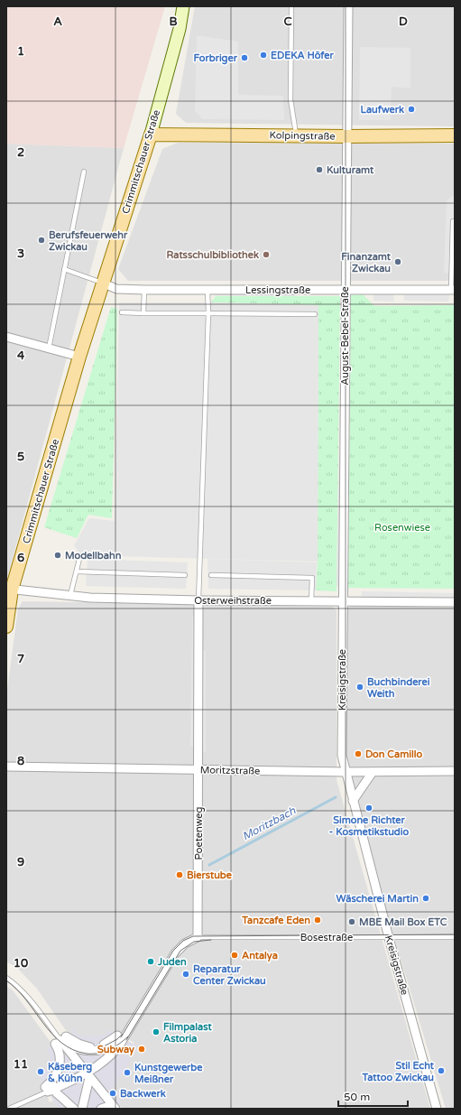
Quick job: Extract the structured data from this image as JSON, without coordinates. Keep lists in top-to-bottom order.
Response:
{
  "streets": {
    "main road": ["Kolpingstraße", "Crimmitschauer Straße"],
    "street": [
      "Lessingstraße",
      "August-Bebel-Straße",
      "Osterweihstraße",
      "Kreisigstraße",
      "Moritzstraße",
      "Poetenweg"
    ],
    "lane": ["Bosestraße"]
  },
  "crossings": [
    ["Kolpingstraße", "Crimmitschauer Straße"],
    ["Kolpingstraße", "August-Bebel-Straße"],
    ["Crimmitschauer Straße", "Lessingstraße"],
    ["Crimmitschauer Straße", "Osterweihstraße"],
    ["Lessingstraße", "August-Bebel-Straße"],
    ["August-Bebel-Straße", "Osterweihstraße"],
    ["August-Bebel-Straße", "Kreisigstraße"],
    ["Osterweihstraße", "Kreisigstraße"],
    ["Osterweihstraße", "Poetenweg"],
    ["Kreisigstraße", "Moritzstraße"],
    ["Kreisigstraße", "Bosestraße"],
    ["Moritzstraße", "Poetenweg"],
    ["Poetenweg", "Bosestraße"]
  ],
  "water": ["Moritzbach"],
  "parks": ["Rosenwiese"],
  "places": [
    "EDEKA Höfer",
    "Forbriger",
    "Laufwerk",
    "Kulturamt",
    "Berufsfeuerwehr Zwickau",
    "Ratsschulbibliothek",
    "Finanzamt Zwickau",
    "Modellbahn",
    "Buchbinderei Weith",
    "Don Camillo",
    "Simone Richter - Kosmetikstudio",
    "Bierstube",
    "Wäscherei Martin",
    "Tanzcafe Eden",
    "MBE Mail Box ETC",
    "Antalya",
    "Juden",
    "Reparatur Center Zwickau",
    "Filmpalast Astoria",
    "Subway",
    "Stil Echt Tattoo Zwickau",
    "Käseberg & Kühn",
    "Kunstgewerbe Meißner",
    "Backwerk"
  ],
  "scale_bar": "50 m",
  "grid": {
    "columns": [
      "A",
      "B",
      "C",
      "D"
    ],
    "rows": [
      "1",
      "2",
      "3",
      "4",
      "5",
      "6",
      "7",
      "8",
      "9",
      "10",
      "11"
    ]
  }
}
